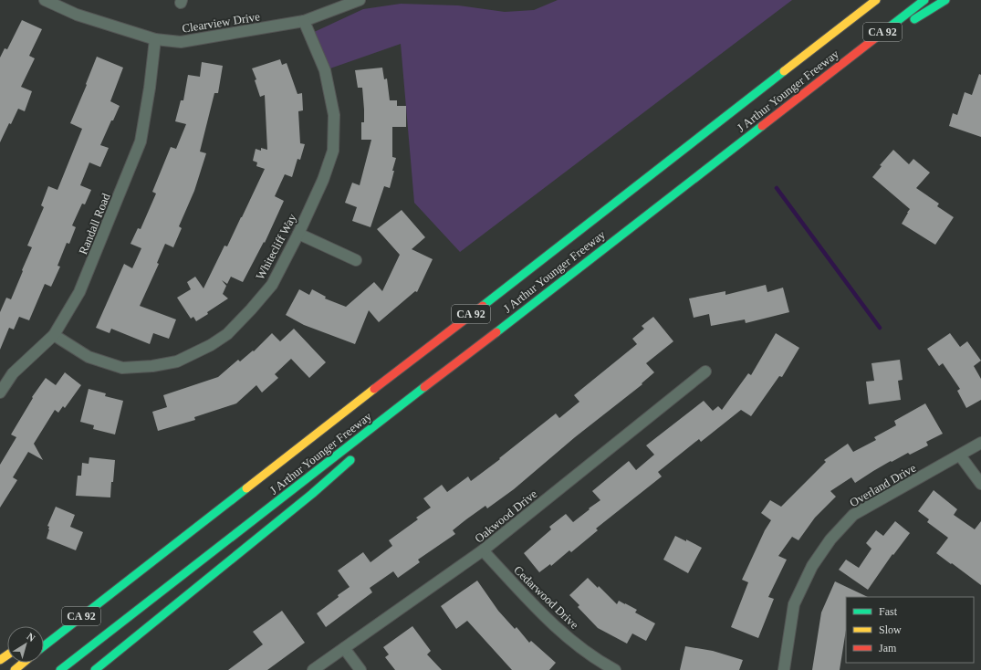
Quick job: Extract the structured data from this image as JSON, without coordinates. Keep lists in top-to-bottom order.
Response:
{
  "streets": {
    "highway": ["CA 92", "J Arthur Younger Freeway"],
    "street": [
      "Clearview Drive",
      "Randall Road",
      "Whitecliff Way",
      "Overland Drive",
      "Oakwood Drive",
      "Cedarwood Drive"
    ]
  },
  "crossings": [
    ["Clearview Drive", "Randall Road"],
    ["Clearview Drive", "Whitecliff Way"],
    ["Randall Road", "Whitecliff Way"],
    ["Oakwood Drive", "Cedarwood Drive"]
  ],
  "legend": ["Fast", "Slow", "Jam"],
  "north": "top right"
}
